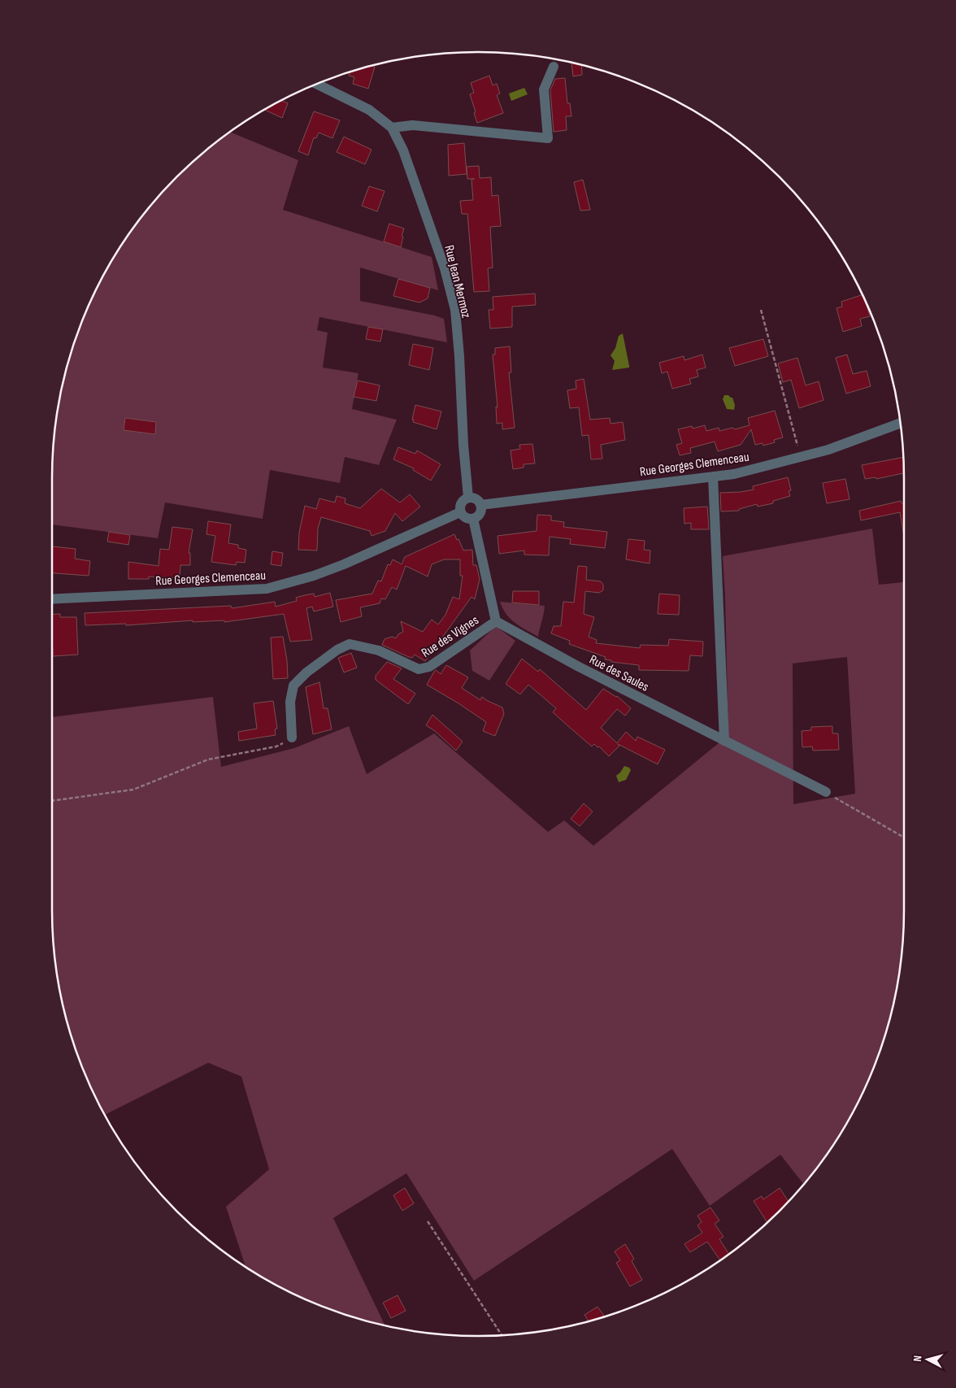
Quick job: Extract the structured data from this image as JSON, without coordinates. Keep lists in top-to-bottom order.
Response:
{
  "streets": {
    "street": [
      "Rue Jean Mermoz",
      "Rue Georges Clemenceau",
      "Rue des Vignes",
      "Rue des Saules"
    ]
  },
  "crossings": [
    ["Rue Jean Mermoz", "Rue Georges Clemenceau"],
    ["Rue des Vignes", "Rue des Saules"]
  ],
  "north": "left"
}
